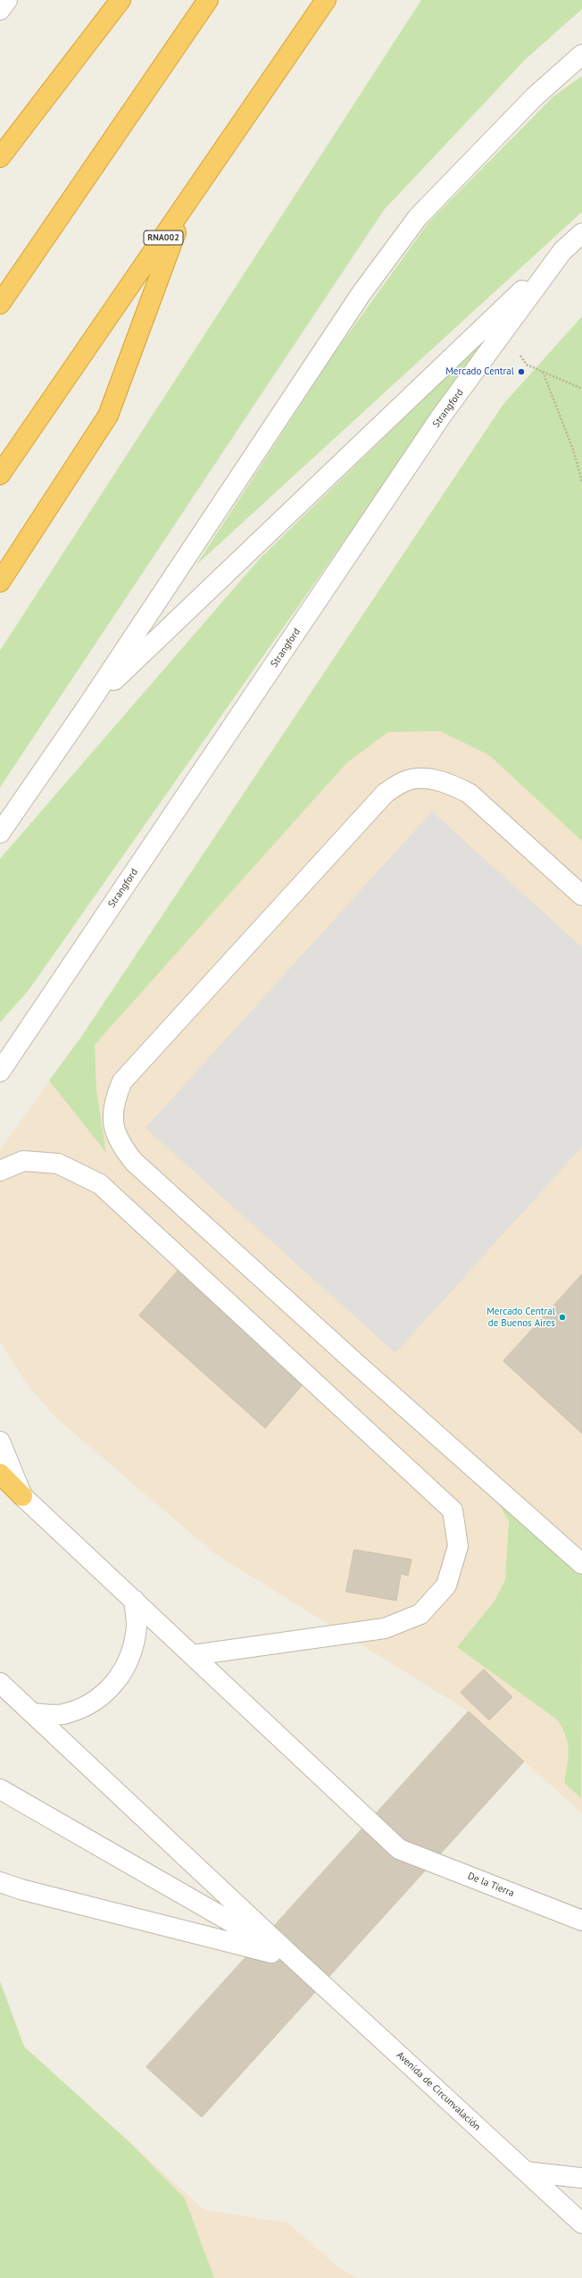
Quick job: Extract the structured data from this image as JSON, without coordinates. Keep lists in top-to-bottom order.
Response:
{
  "streets": {
    "highway": ["RNA002"],
    "street": ["Strangford", "De la Tierra", "Avenida de Circunvalación"]
  },
  "places": ["Mercado Central", "Mercado Central de Buenos Aires"]
}
